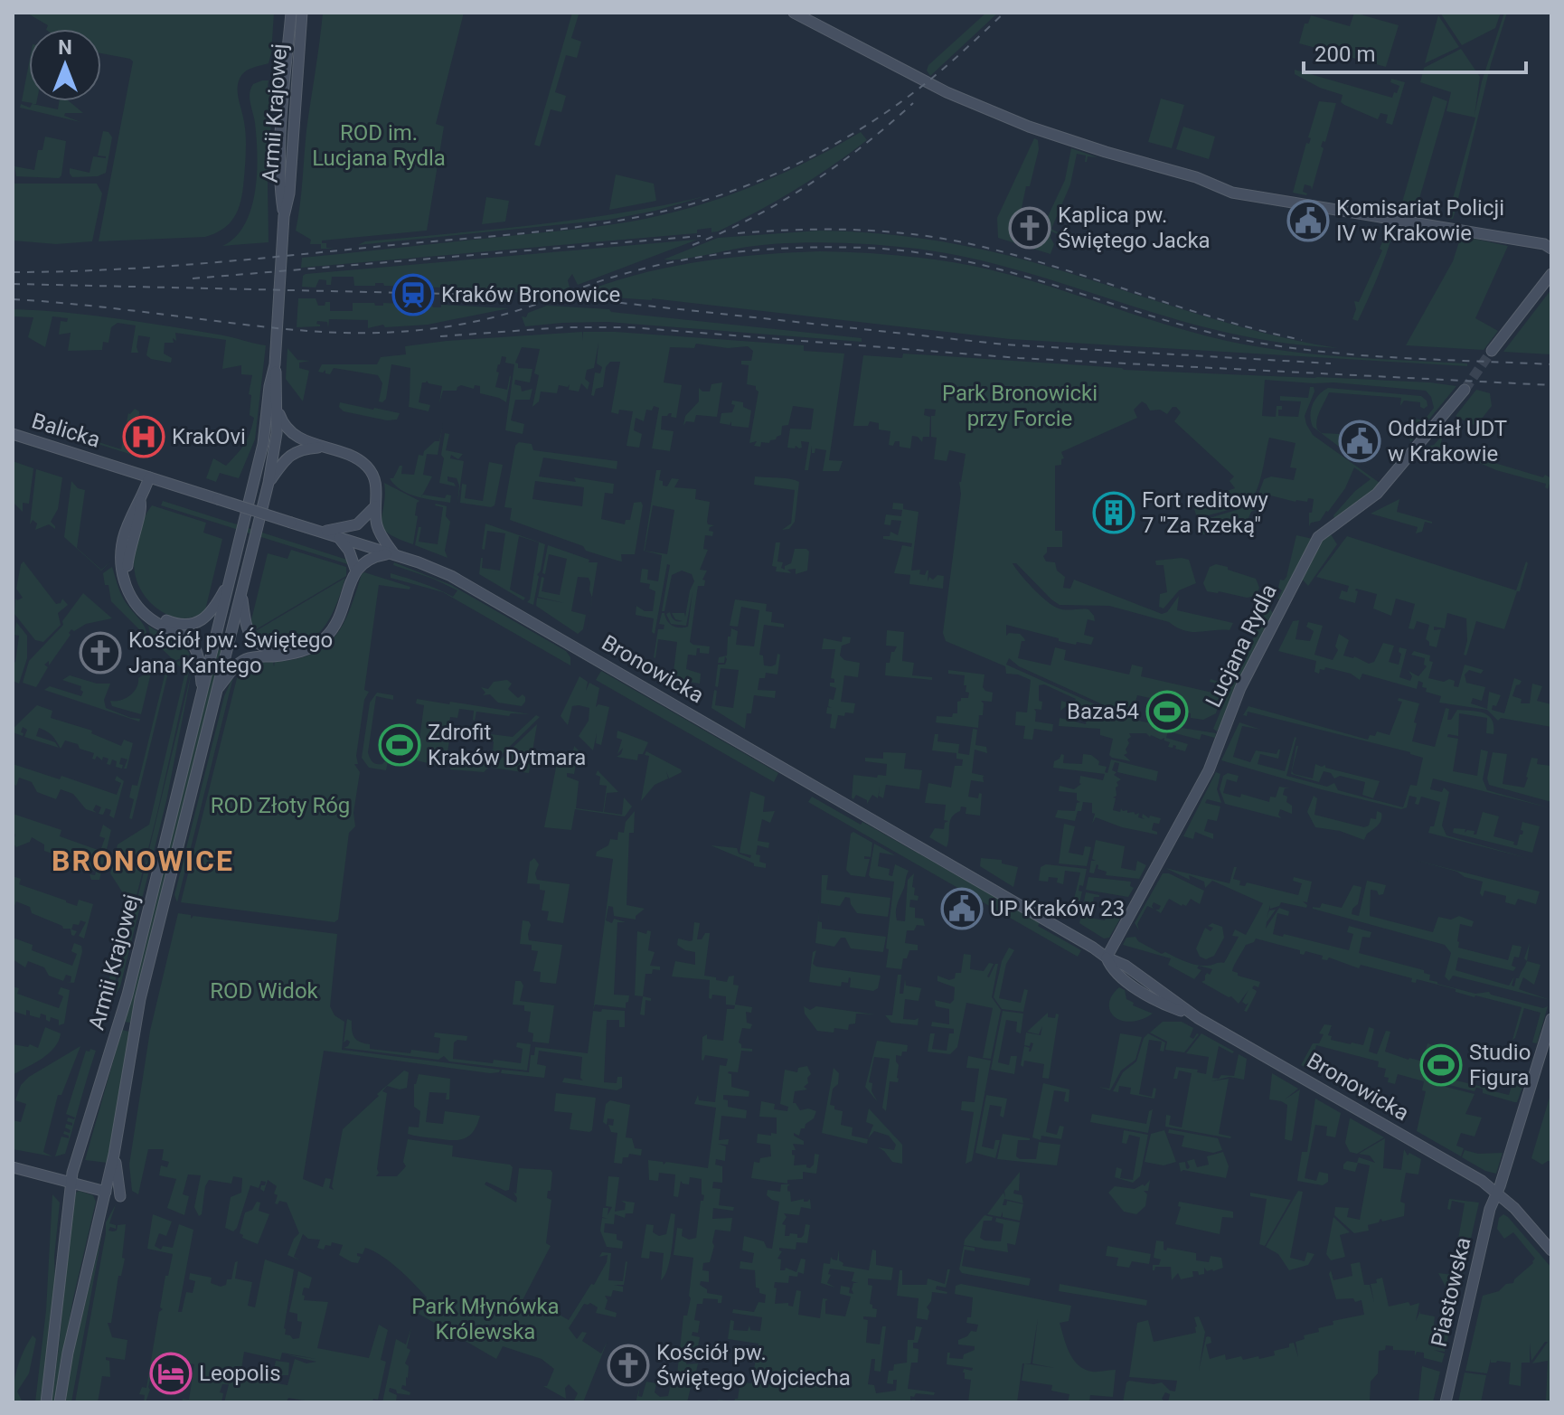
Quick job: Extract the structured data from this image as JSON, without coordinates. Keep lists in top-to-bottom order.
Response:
{
  "streets": {
    "main road": [
      "Armii Krajowej",
      "Balicka",
      "Lucjana Rydla",
      "Bronowicka",
      "Piastowska"
    ]
  },
  "crossings": [
    ["Balicka", "Bronowicka"],
    ["Lucjana Rydla", "Bronowicka"],
    ["Bronowicka", "Piastowska"]
  ],
  "districts": ["BRONOWICE"],
  "parks": [
    "ROD im. Lucjana Rydla",
    "Park Bronowicki przy Forcie",
    "ROD Złoty Róg",
    "ROD Widok",
    "Park Młynówka Królewska"
  ],
  "places": {
    "public building": ["Komisariat Policji IV w Krakowie", "Oddział UDT w Krakowie", "UP Kraków 23"],
    "church": ["Kaplica pw. Świętego Jacka", "Kościół pw. Świętego Jana Kantego", "Kościół pw. Świętego Wojciecha"],
    "station": ["Kraków Bronowice"],
    "hospital": ["KrakOvi"],
    "building": ["Fort reditowy 7 \"Za Rzeką\""],
    "sports": ["Baza54", "Zdrofit Kraków Dytmara", "Studio Figura"],
    "hotel": ["Leopolis"]
  },
  "scale_bar": "200 m",
  "north": "top"
}
